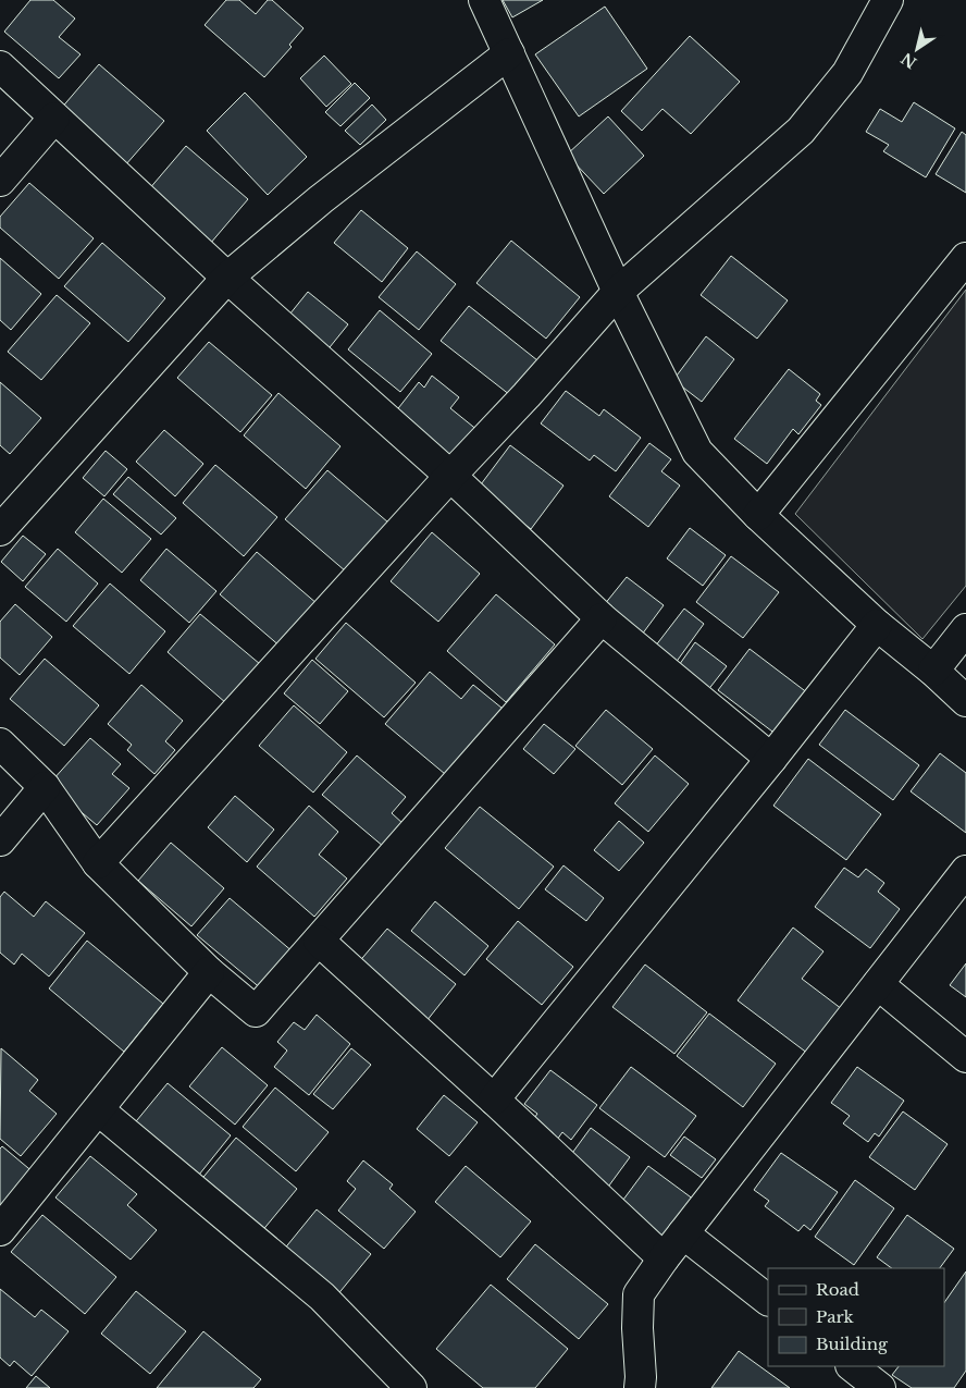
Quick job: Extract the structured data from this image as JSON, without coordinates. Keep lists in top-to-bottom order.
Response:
{
  "legend": ["Road", "Park", "Building"],
  "north": "bottom left"
}
